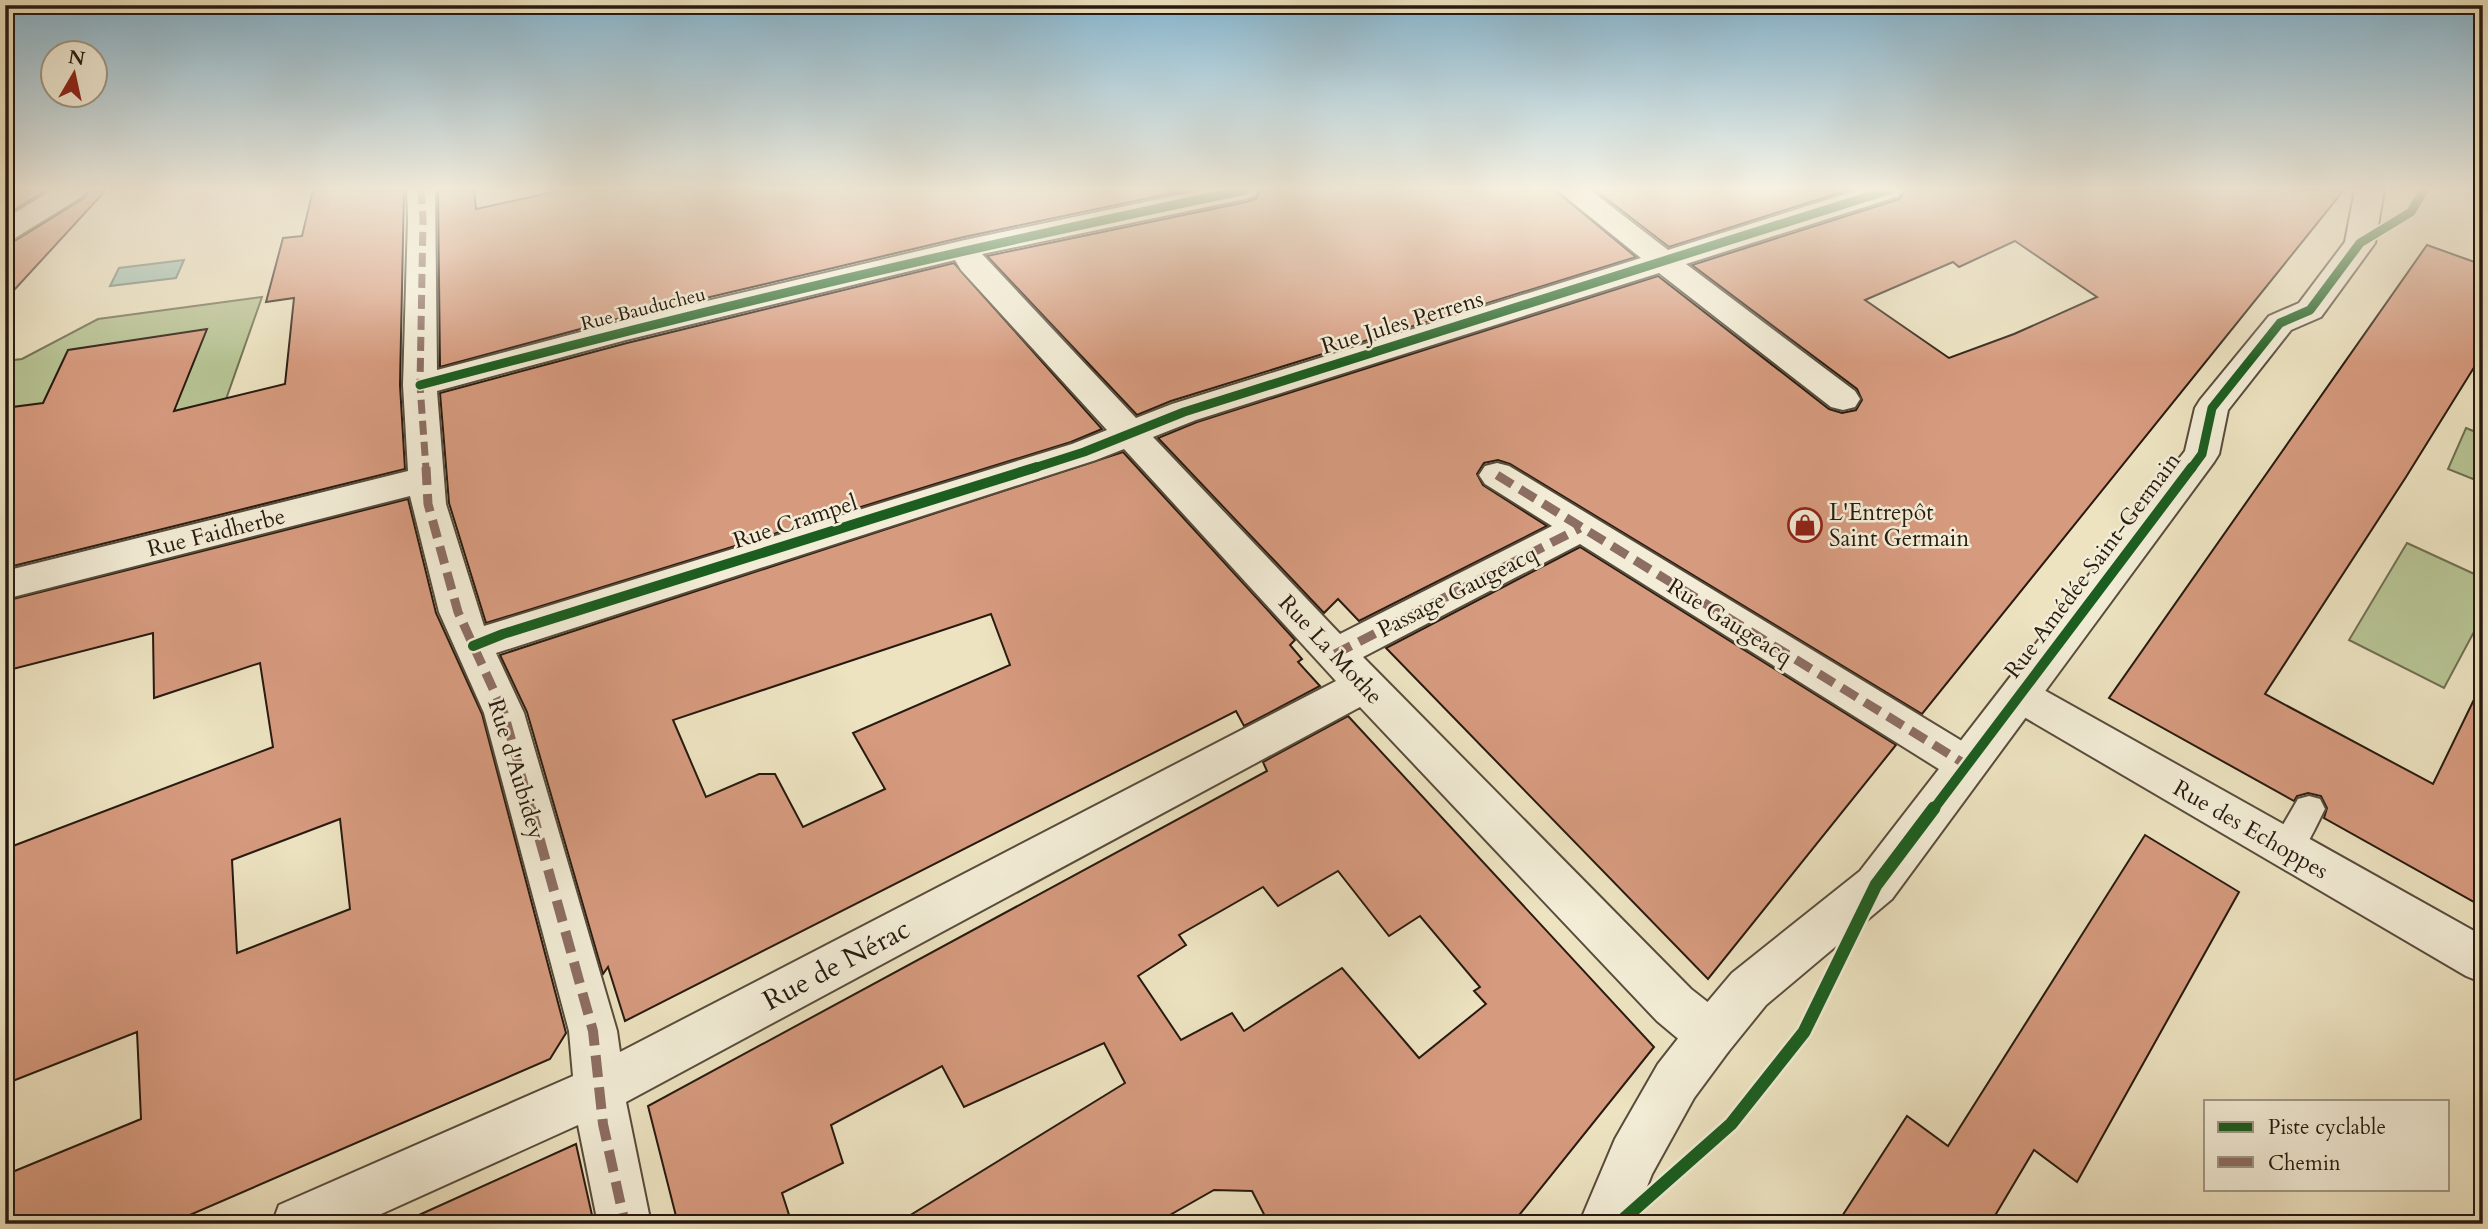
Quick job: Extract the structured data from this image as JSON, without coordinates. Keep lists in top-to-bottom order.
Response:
{
  "streets": {
    "street": [
      "Rue Bauducheu",
      "Rue Jules Perrens",
      "Rue Crampel",
      "Rue Faidherbe",
      "Rue Amédée Saint-Germain",
      "Passage Gaugeacq",
      "Rue Gaugeacq",
      "Rue La Mothe",
      "Rue d'Aubidey",
      "Rue des Echoppes",
      "Rue de Nérac"
    ]
  },
  "crossings": [
    ["Rue Bauducheu", "Rue La Mothe"],
    ["Rue Bauducheu", "Rue d'Aubidey"],
    ["Rue Jules Perrens", "Rue Crampel"],
    ["Rue Jules Perrens", "Rue La Mothe"],
    ["Rue Crampel", "Rue La Mothe"],
    ["Rue Crampel", "Rue d'Aubidey"],
    ["Rue Faidherbe", "Rue d'Aubidey"],
    ["Rue Amédée Saint-Germain", "Rue Gaugeacq"],
    ["Rue Amédée Saint-Germain", "Rue La Mothe"],
    ["Rue Amédée Saint-Germain", "Rue des Echoppes"],
    ["Passage Gaugeacq", "Rue Gaugeacq"],
    ["Passage Gaugeacq", "Rue La Mothe"],
    ["Rue La Mothe", "Rue de Nérac"],
    ["Rue d'Aubidey", "Rue de Nérac"]
  ],
  "places": {
    "shop": ["L'Entrepôt Saint Germain"]
  },
  "legend": ["Piste cyclable", "Chemin"],
  "north": "top"
}
